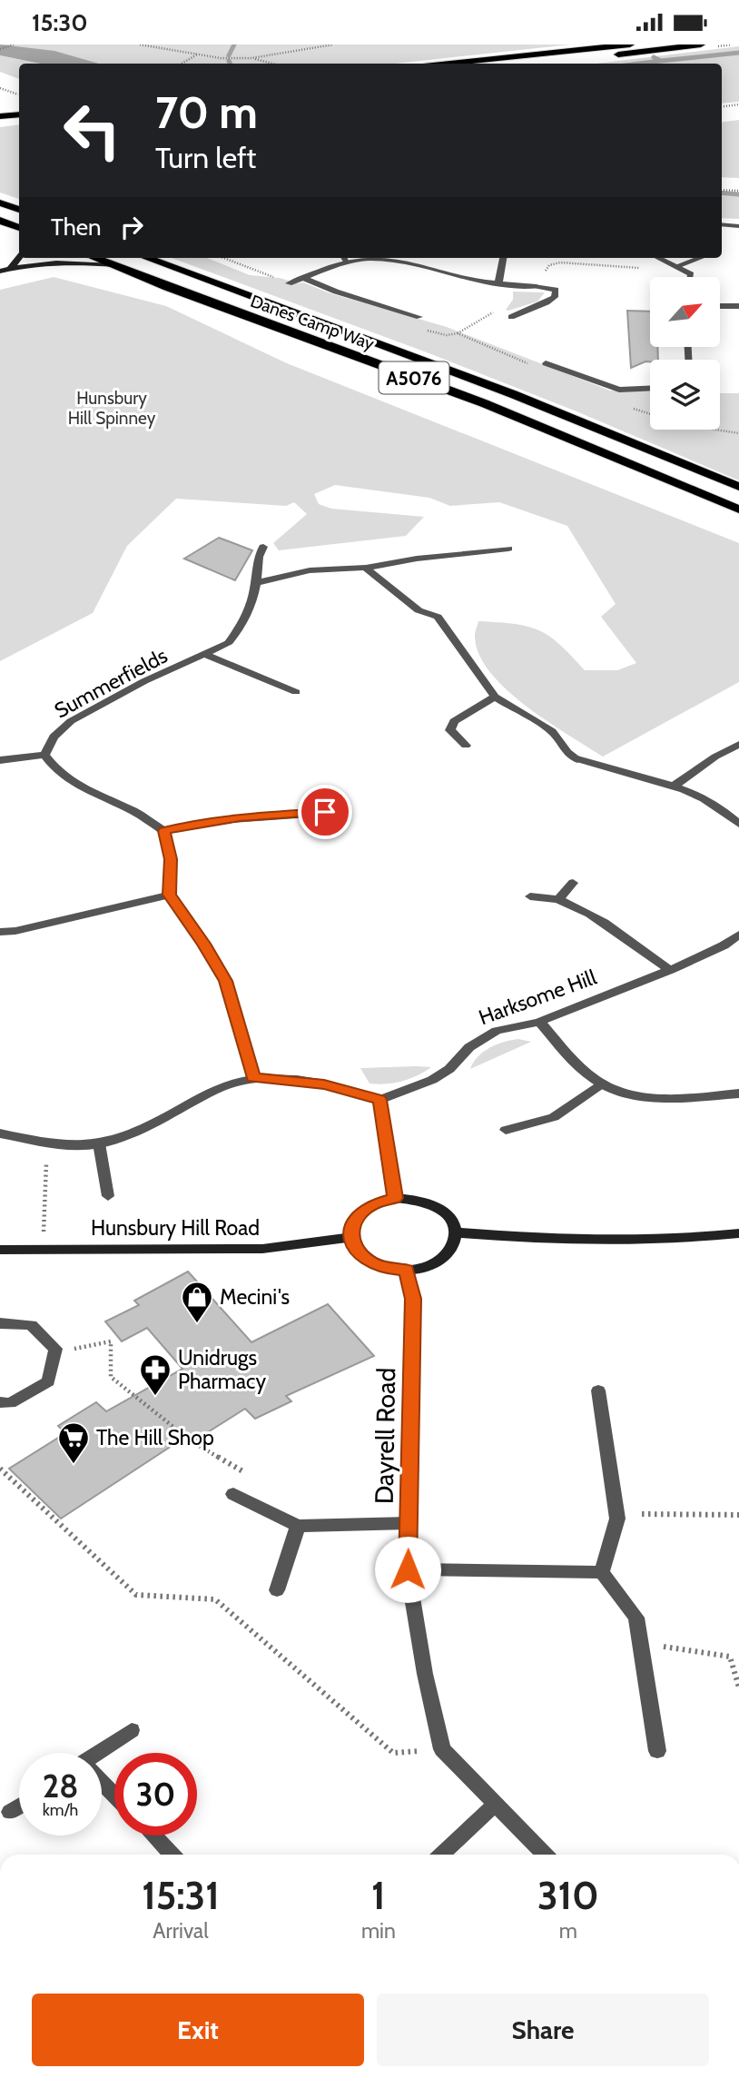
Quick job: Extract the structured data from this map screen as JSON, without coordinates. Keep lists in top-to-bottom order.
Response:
{
  "streets": {
    "highway": ["Danes Camp Way", "A5076"],
    "street": [
      "Summerfields",
      "Harksome Hill",
      "Hunsbury Hill Road",
      "Dayrell Road"
    ]
  },
  "crossings": [
    ["Hunsbury Hill Road", "Dayrell Road"]
  ],
  "parks": ["Hunsbury Hill Spinney"],
  "places": {
    "shop": ["Mecini's"],
    "pharmacy": ["Unidrugs Pharmacy"],
    "supermarket": ["The Hill Shop"]
  },
  "north": "top right",
  "page": {
    "status": "15:30",
    "turn": ["70 m", "Turn left"],
    "then": "Then",
    "speed": "28 km/h",
    "limit": "30",
    "eta": [
      "15:31",
      "Arrival",
      "1",
      "min",
      "310",
      "m"
    ],
    "buttons": ["Exit", "Share"]
  }
}
